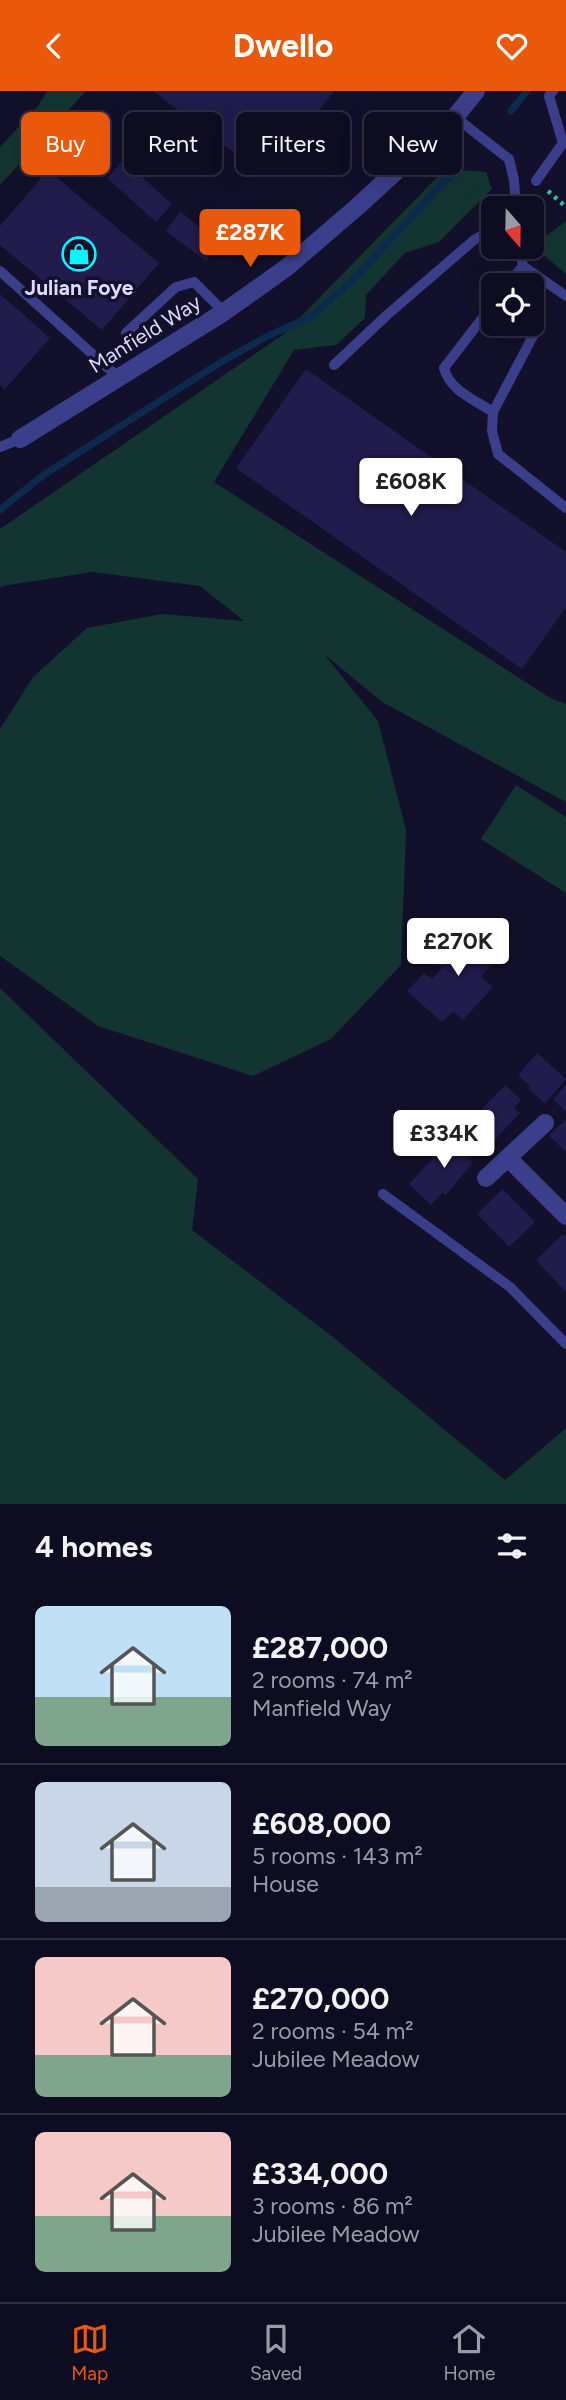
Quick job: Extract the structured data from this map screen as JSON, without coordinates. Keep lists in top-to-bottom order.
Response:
{
  "streets": {
    "street": ["Manfield Way"]
  },
  "places": {
    "shop": ["Julian Foye"]
  },
  "north": "bottom",
  "page": {
    "header": "Dwello",
    "chip": [
      "Buy",
      "Rent",
      "Filters",
      "New"
    ],
    "price": [
      "£287K",
      "£608K",
      "£270K",
      "£334K"
    ],
    "heading": "4 homes",
    "list": [
      {
        "name": "£287,000",
        "note": "2 rooms · 74 m² · Manfield Way"
      },
      {
        "name": "£608,000",
        "note": "5 rooms · 143 m² · House"
      },
      {
        "name": "£270,000",
        "note": "2 rooms · 54 m² · Jubilee Meadow"
      },
      {
        "name": "£334,000",
        "note": "3 rooms · 86 m² · Jubilee Meadow"
      }
    ],
    "tabs": ["Map", "Saved", "Home"]
  }
}
